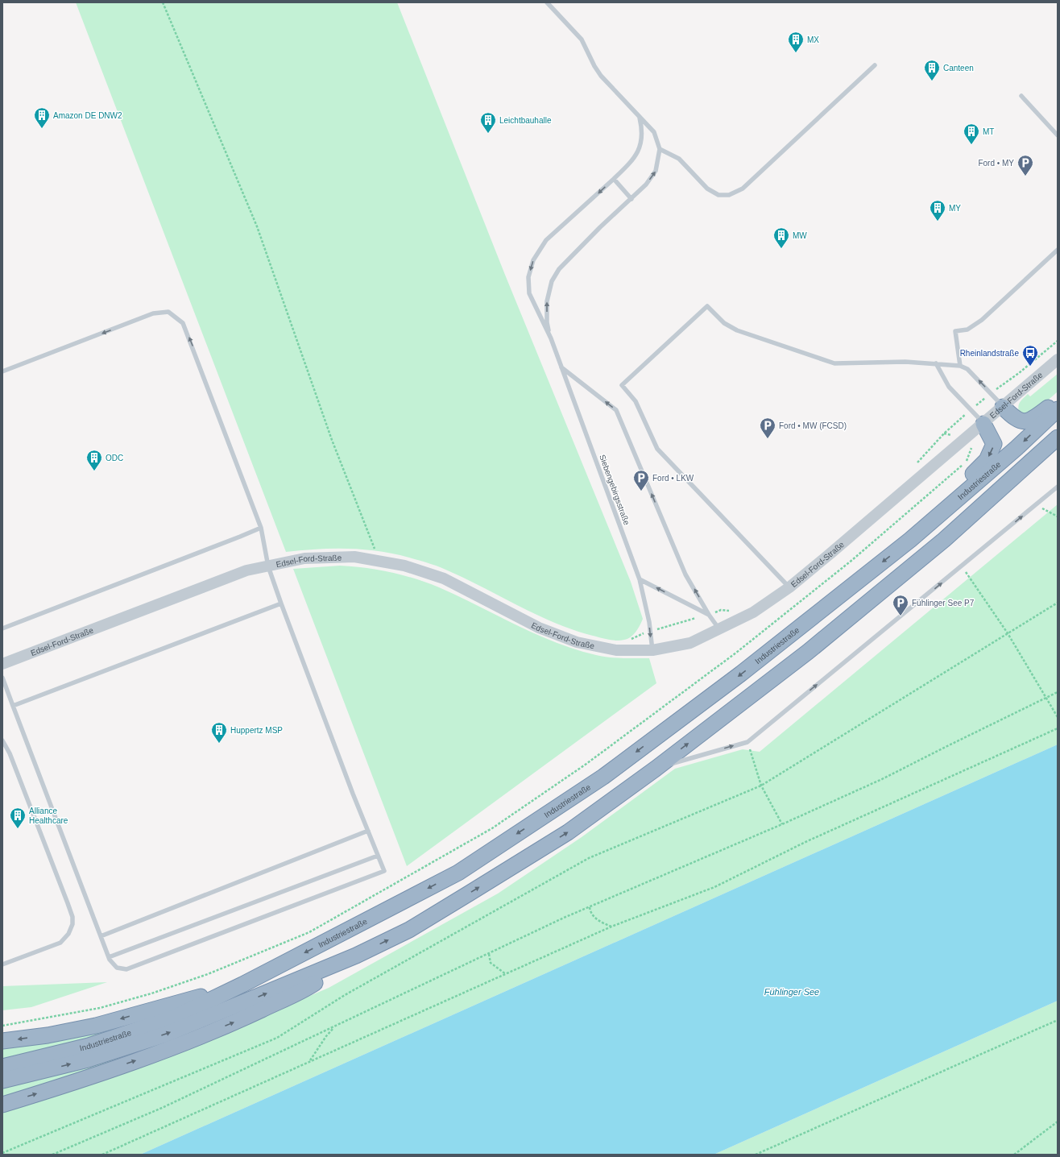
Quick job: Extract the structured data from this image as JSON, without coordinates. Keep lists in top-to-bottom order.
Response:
{
  "streets": {
    "highway": ["Industriestraße"],
    "street": ["Edsel-Ford-Straße"],
    "lane": ["Siebengebirgsstraße"]
  },
  "crossings": [
    ["Edsel-Ford-Straße", "Siebengebirgsstraße"]
  ],
  "water": ["Fühlinger See"],
  "places": {
    "building": [
      "MX",
      "Canteen",
      "Amazon DE DNW2",
      "Leichtbauhalle",
      "MT",
      "MY",
      "MW",
      "ODC",
      "Huppertz MSP",
      "Alliance Healthcare"
    ],
    "parking": [
      "Ford • MY",
      "Ford • MW (FCSD)",
      "Ford • LKW",
      "Fühlinger See P7"
    ],
    "bus stop": ["Rheinlandstraße"]
  }
}
